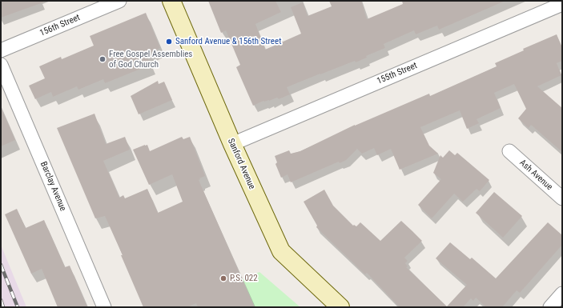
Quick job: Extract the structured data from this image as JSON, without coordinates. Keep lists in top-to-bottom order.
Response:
{
  "streets": {
    "street": [
      "156th Street",
      "155th Street",
      "Sanford Avenue",
      "Ash Avenue",
      "Barclay Avenue"
    ]
  },
  "crossings": [
    ["155th Street", "Sanford Avenue"]
  ],
  "places": ["Sanford Avenue & 156th Street", "Free Gospel Assemblies of God Church", "P.S. 022"]
}
